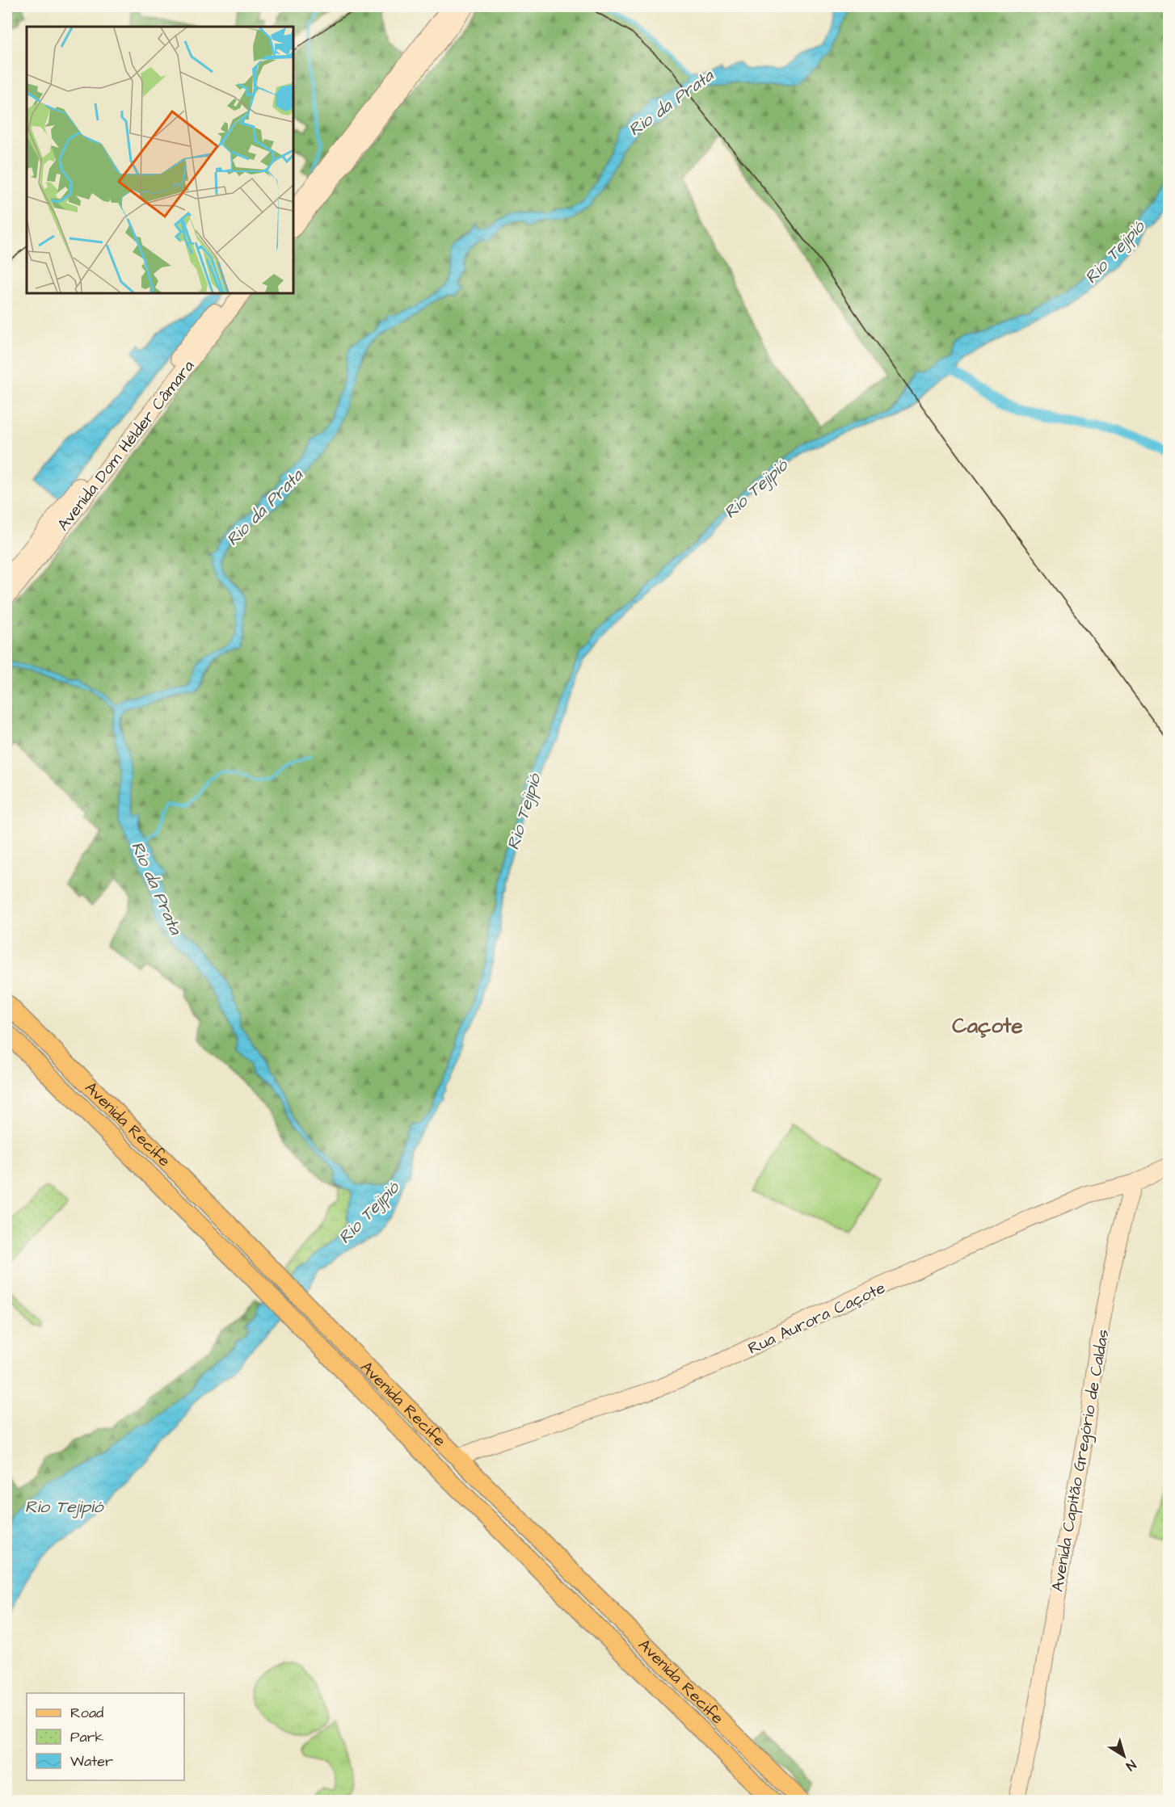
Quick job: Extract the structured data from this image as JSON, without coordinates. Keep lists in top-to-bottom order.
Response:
{
  "streets": {
    "main road": [
      "Avenida Dom Hélder Câmara",
      "Avenida Recife",
      "Rua Aurora Caçote",
      "Avenida Capitão Gregório de Caldas"
    ]
  },
  "crossings": [
    ["Avenida Recife", "Rua Aurora Caçote"],
    ["Rua Aurora Caçote", "Avenida Capitão Gregório de Caldas"]
  ],
  "districts": ["Caçote"],
  "water": ["Rio da Prata", "Rio Tejipió"],
  "legend": ["Road", "Park", "Water"],
  "north": "bottom right"
}
